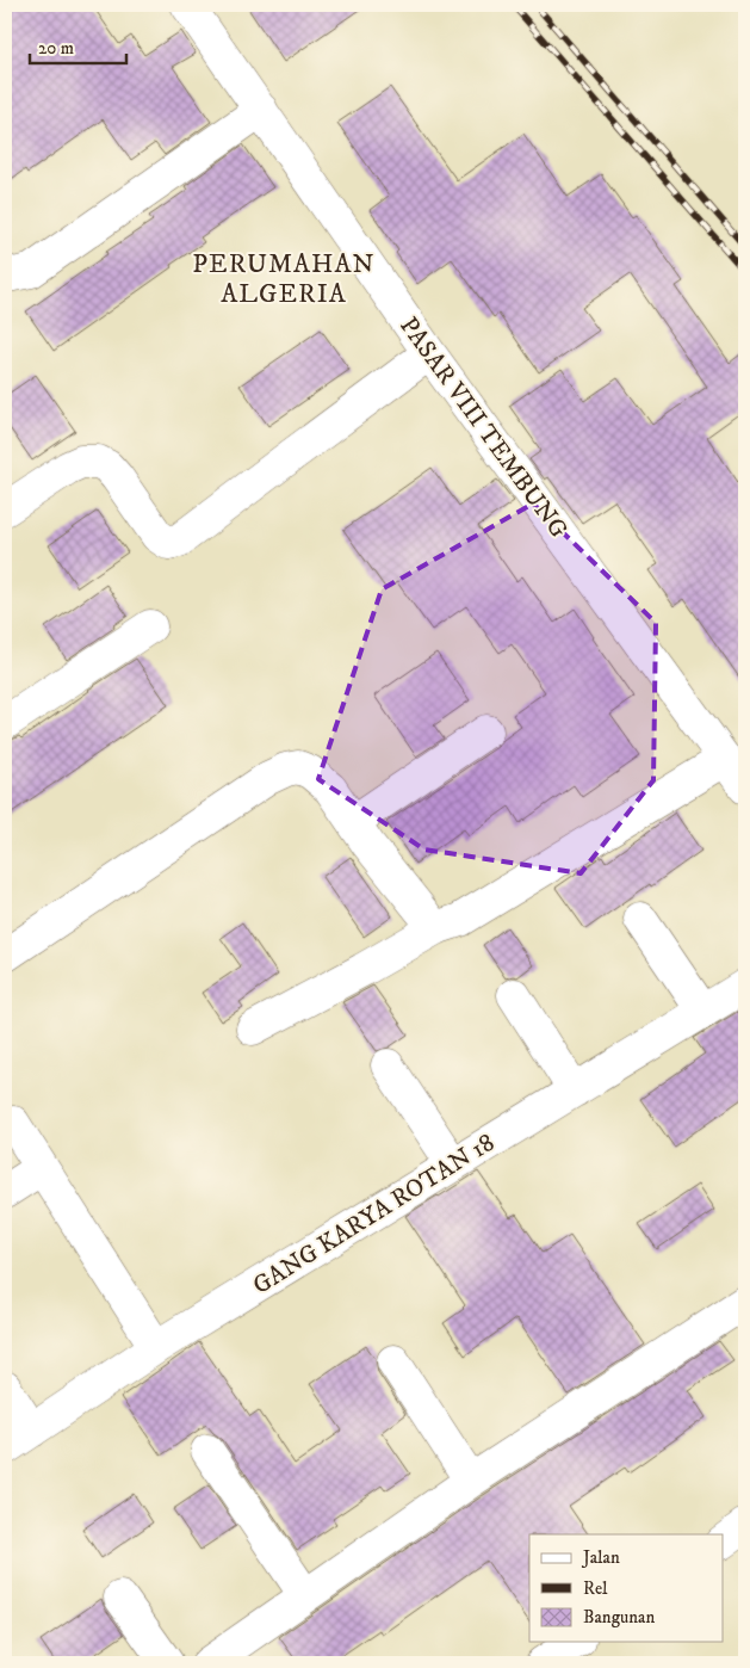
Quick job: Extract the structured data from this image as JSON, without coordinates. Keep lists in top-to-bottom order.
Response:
{
  "streets": {
    "street": ["PASAR VIII TEMBUNG", "GANG KARYA ROTAN 18"]
  },
  "districts": ["PERUMAHAN ALGERIA"],
  "legend": ["Jalan", "Rel", "Bangunan"],
  "scale_bar": "20 m"
}
